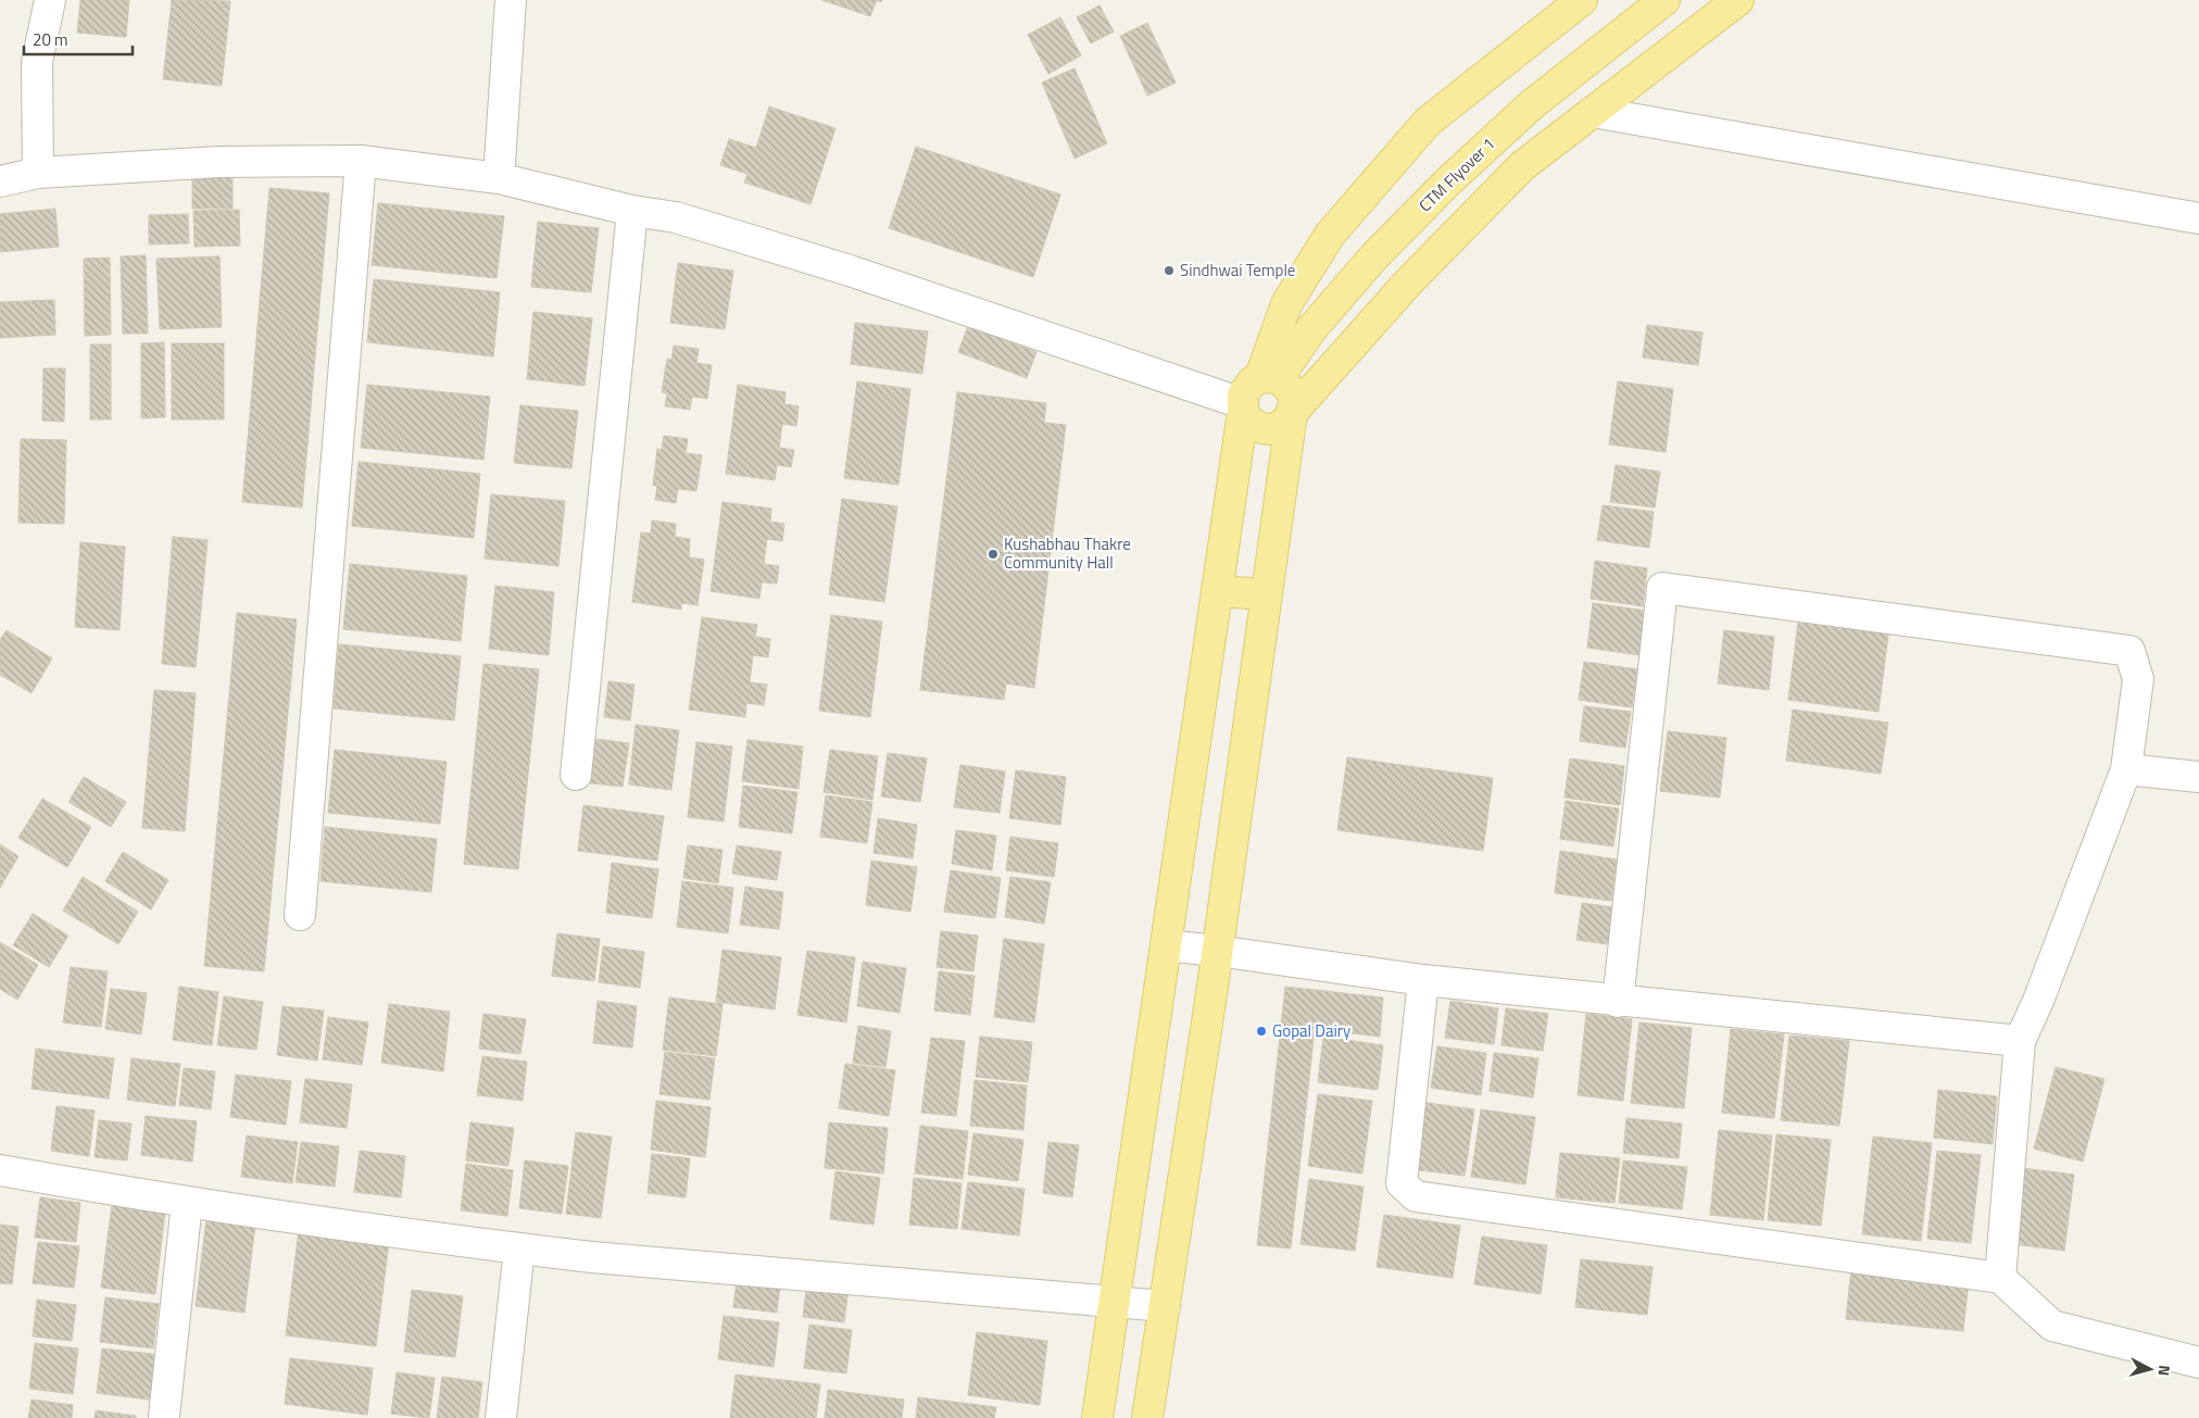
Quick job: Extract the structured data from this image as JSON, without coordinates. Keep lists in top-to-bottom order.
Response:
{
  "streets": {
    "main road": ["CTM Flyover 1"]
  },
  "places": ["Sindhwai Temple", "Kushabhau Thakre Community Hall", "Gopal Dairy"],
  "scale_bar": "20 m",
  "north": "right"
}
